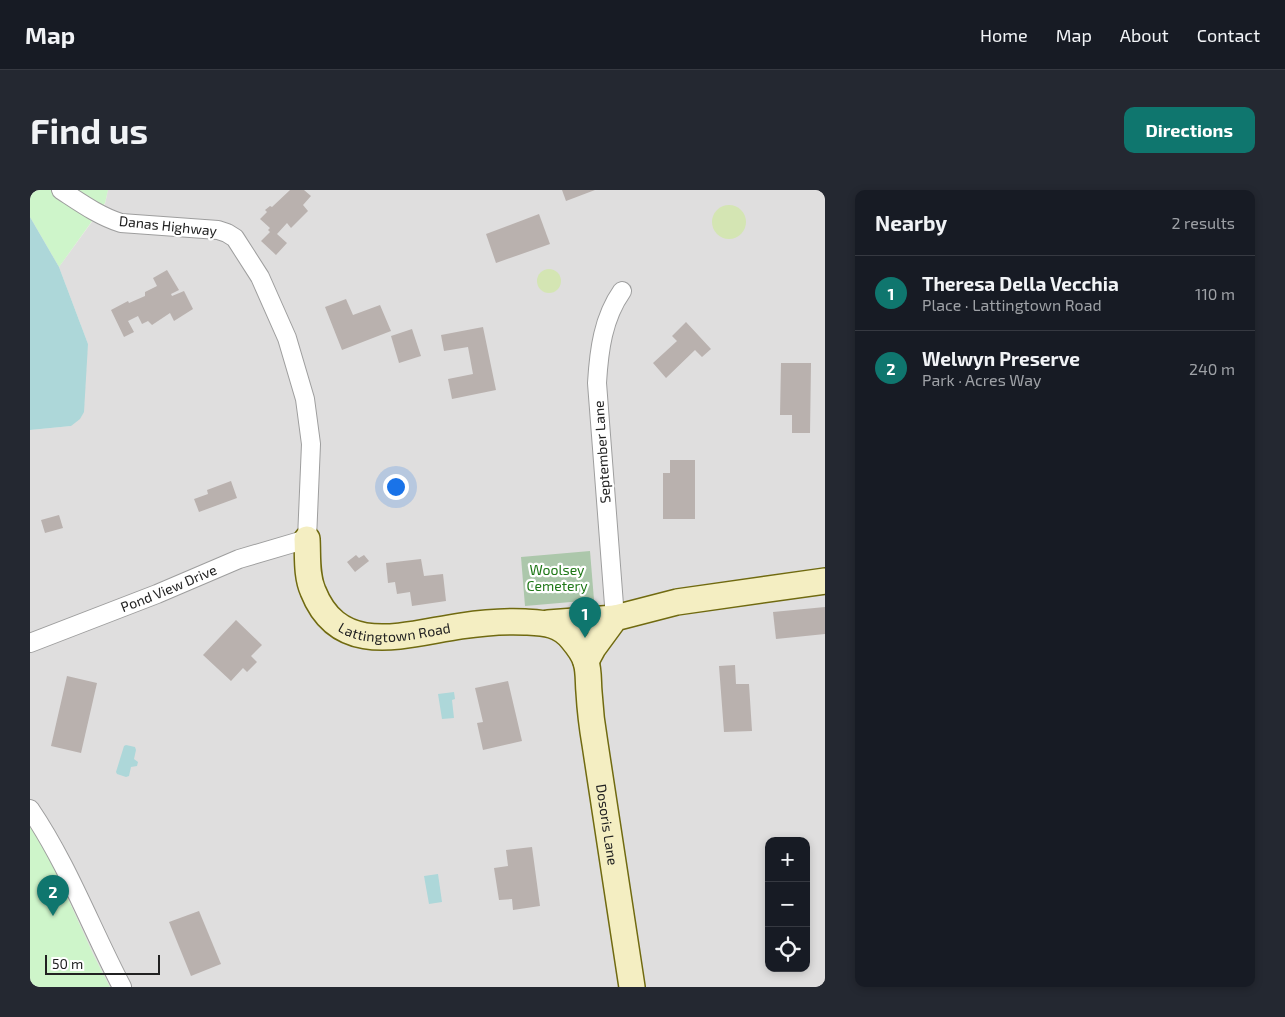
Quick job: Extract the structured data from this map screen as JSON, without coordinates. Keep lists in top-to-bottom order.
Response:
{
  "streets": {
    "street": [
      "Danas Highway",
      "September Lane",
      "Pond View Drive",
      "Lattingtown Road",
      "Dosoris Lane"
    ]
  },
  "crossings": [
    ["Danas Highway", "Pond View Drive"],
    ["Danas Highway", "Lattingtown Road"],
    ["September Lane", "Lattingtown Road"],
    ["Pond View Drive", "Lattingtown Road"],
    ["Lattingtown Road", "Dosoris Lane"]
  ],
  "parks": ["Woolsey Cemetery"],
  "scale_bar": "50 m",
  "page": {
    "header": "Map",
    "nav": [
      "Home",
      "Map",
      "About",
      "Contact"
    ],
    "buttons": "Directions",
    "title": "Find us",
    "heading": ["Nearby", "2 results"],
    "list": [
      {
        "mark": "1",
        "name": "Theresa Della Vecchia",
        "note": "Place · Lattingtown Road",
        "value": "110 m"
      },
      {
        "mark": "2",
        "name": "Welwyn Preserve",
        "note": "Park · Acres Way",
        "value": "240 m"
      }
    ],
    "pins": ["1", "2"],
    "map_buttons": ["+", "−"],
    "scale": "50 m"
  }
}
